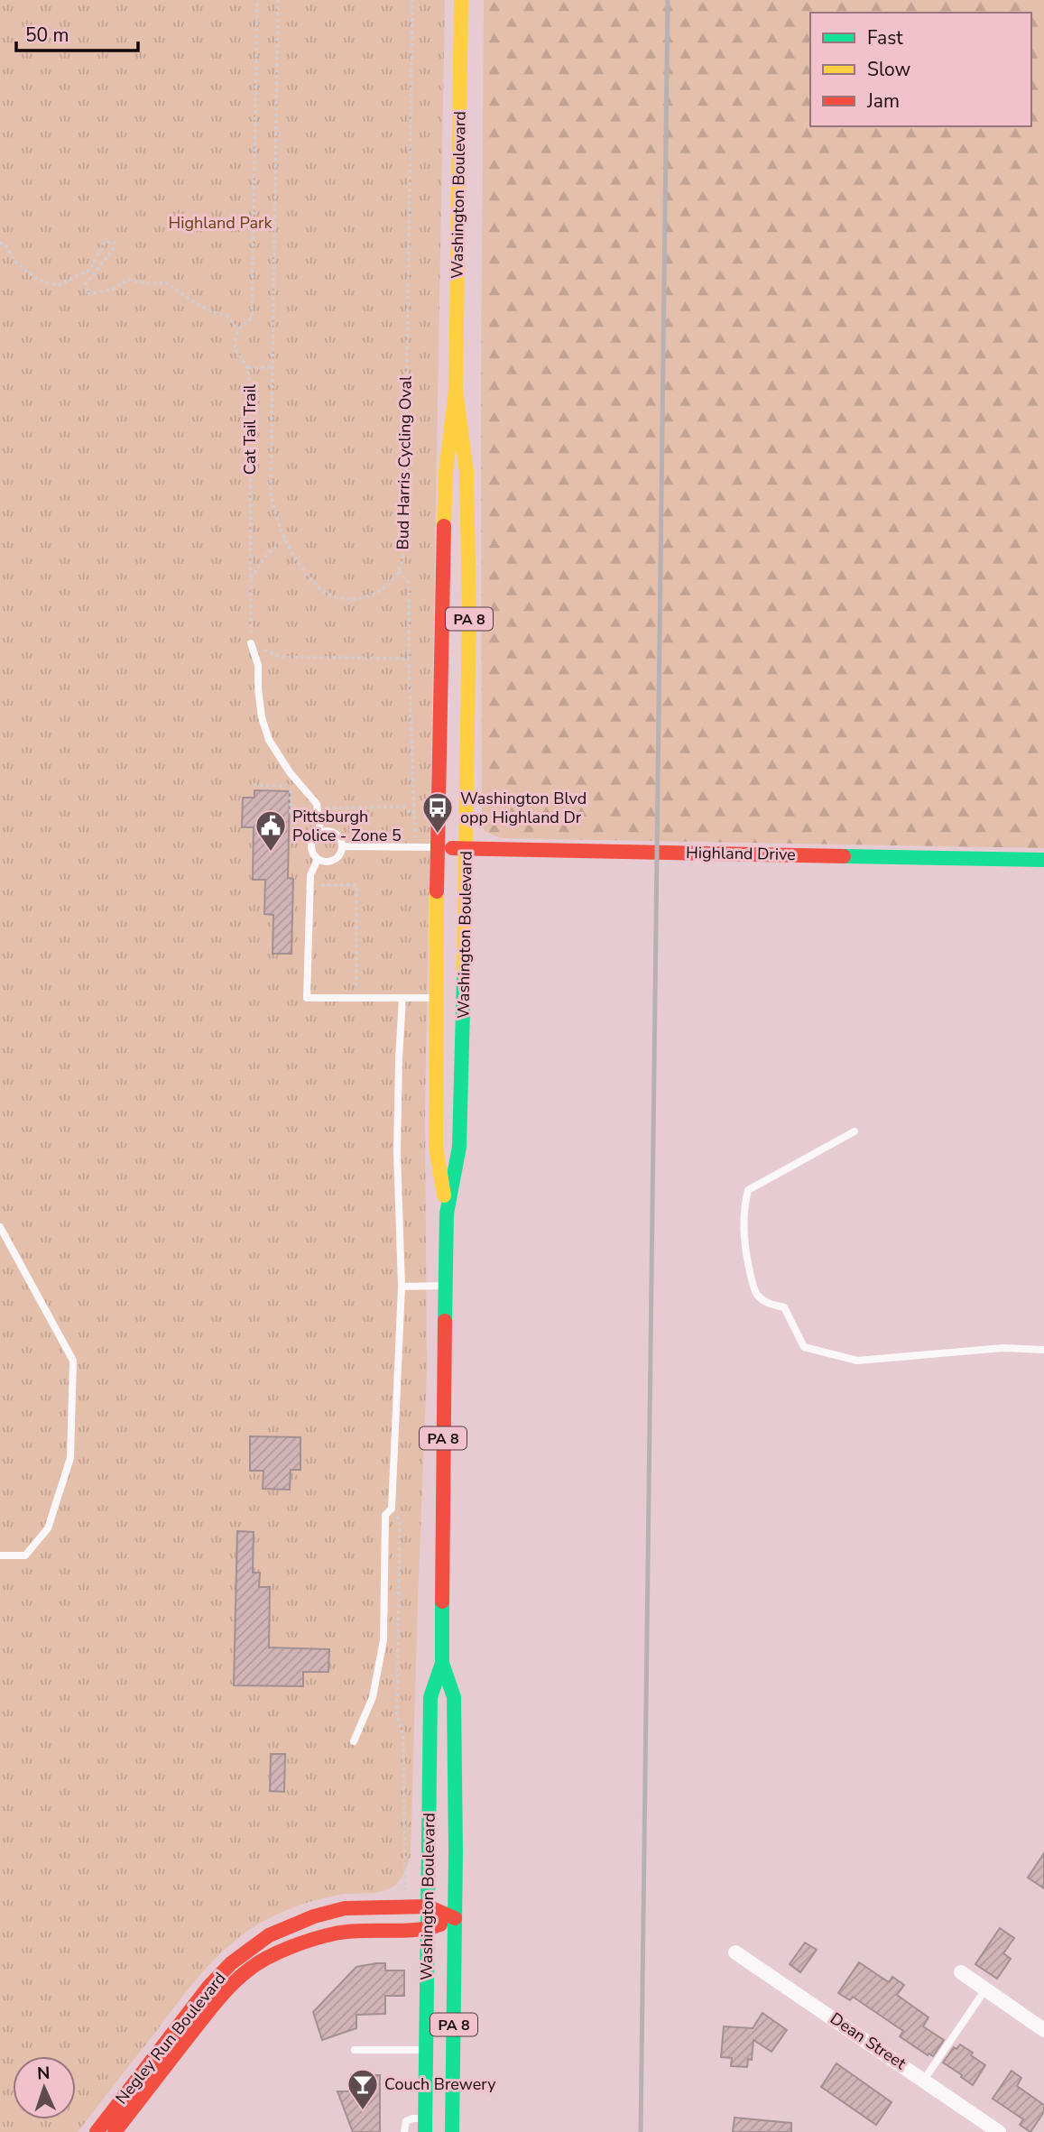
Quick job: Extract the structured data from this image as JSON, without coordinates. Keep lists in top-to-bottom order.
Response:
{
  "streets": {
    "main road": [
      "Washington Boulevard",
      "PA 8",
      "Highland Drive",
      "Negley Run Boulevard"
    ],
    "street": ["Dean Street"],
    "path": ["Cat Tail Trail", "Bud Harris Cycling Oval"]
  },
  "crossings": [
    ["Washington Boulevard", "Highland Drive"],
    ["Washington Boulevard", "Negley Run Boulevard"]
  ],
  "parks": ["Highland Park"],
  "places": {
    "bus stop": ["Washington Blvd opp Highland Dr"],
    "public building": ["Pittsburgh Police - Zone 5"],
    "bar": ["Couch Brewery"]
  },
  "legend": ["Fast", "Slow", "Jam"],
  "scale_bar": "50 m",
  "north": "top"
}
